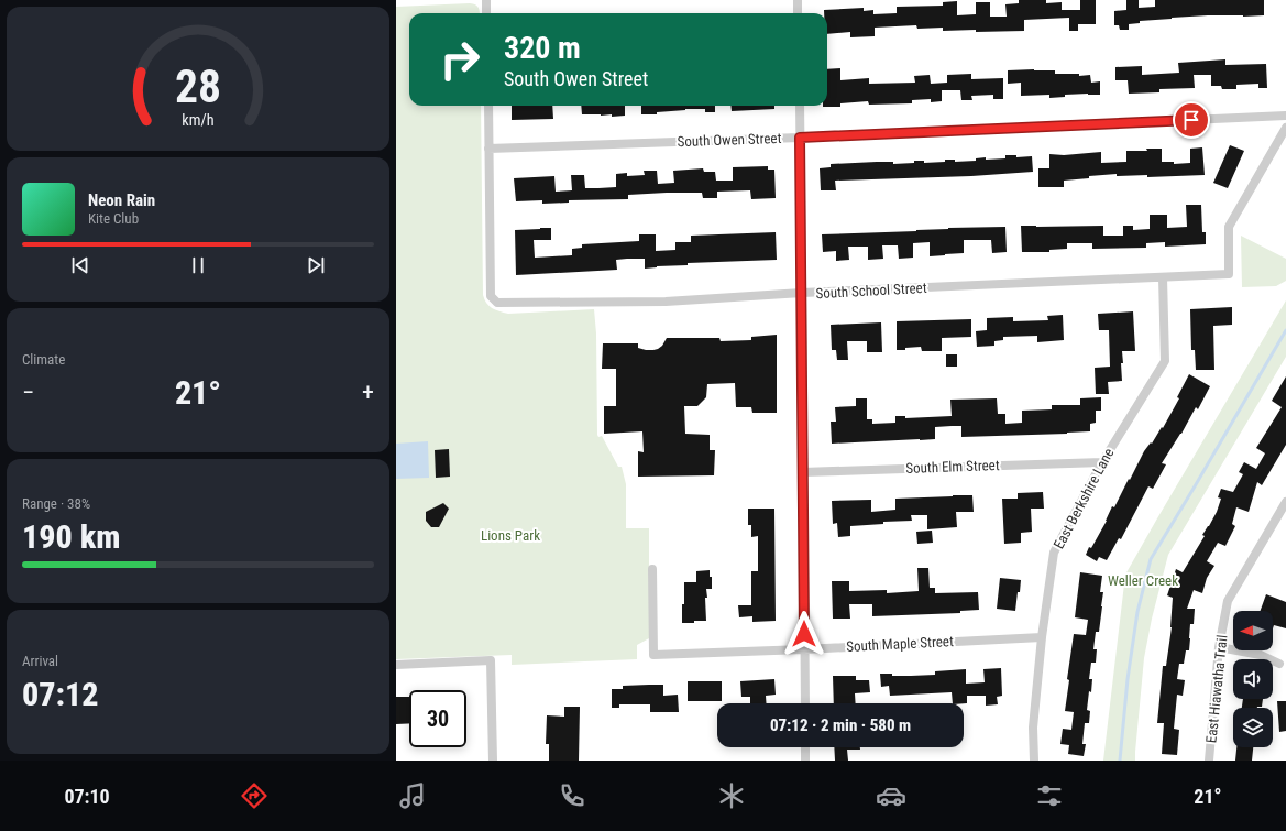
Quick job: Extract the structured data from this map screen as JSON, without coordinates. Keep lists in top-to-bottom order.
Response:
{
  "streets": {
    "street": [
      "South Owen Street",
      "South School Street",
      "South Elm Street",
      "East Berkshire Lane",
      "South Maple Street",
      "East Hiawatha Trail"
    ]
  },
  "crossings": [
    ["South Owen Street", "South School Street"],
    ["South School Street", "East Berkshire Lane"],
    ["South Elm Street", "East Berkshire Lane"],
    ["East Berkshire Lane", "South Maple Street"]
  ],
  "parks": ["Lions Park", "Weller Creek"],
  "north": "left",
  "page": {
    "turn": ["320 m", "South Owen Street"],
    "song": ["Neon Rain", "Kite Club"],
    "tile": [
      "Climate",
      ["Range · 38%", "190 km"],
      ["Arrival", "07:12"]
    ],
    "heat": ["−", "21°", "+"],
    "limit": "30",
    "trip": "07:12 · 2 min · 580 m",
    "tabs": ["07:10", "21°"],
    "gauge": ["28", "km/h"]
  }
}
